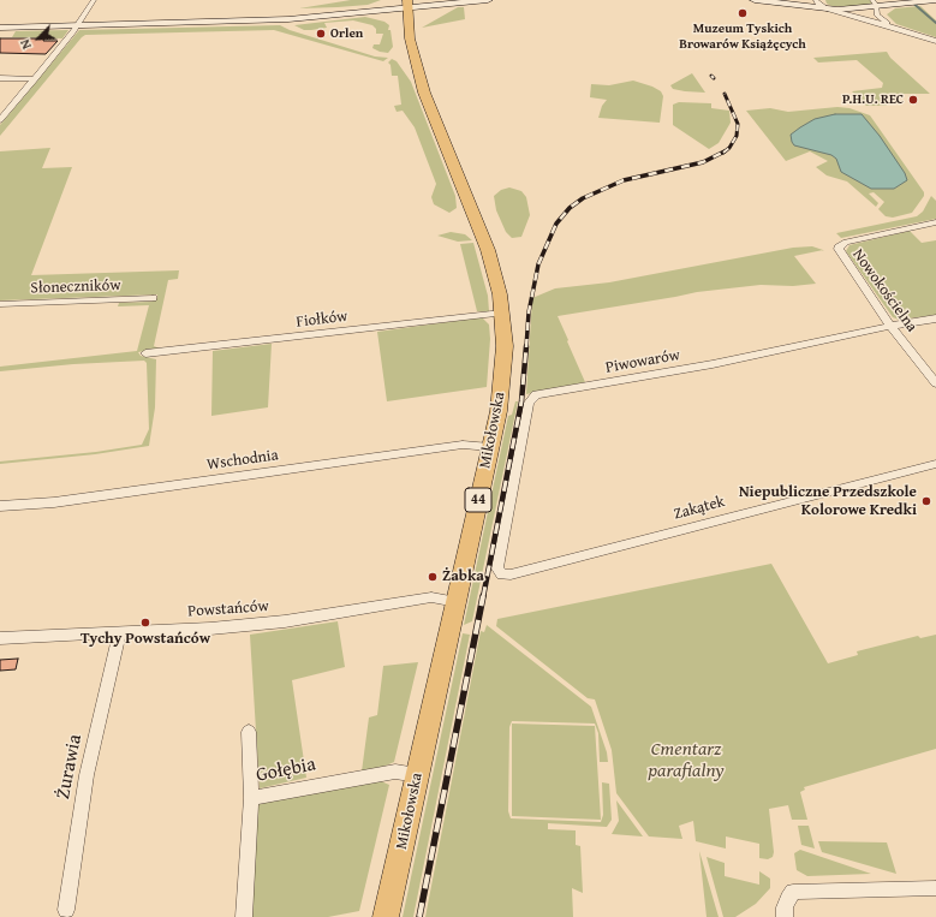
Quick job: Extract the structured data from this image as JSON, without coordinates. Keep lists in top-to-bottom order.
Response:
{
  "streets": {
    "main road": ["Mikołowska", "44"],
    "street": [
      "Słoneczników",
      "Nowokościelna",
      "Fiołków",
      "Piwowarów",
      "Wschodnia",
      "Zakątek",
      "Powstańców",
      "Żurawia",
      "Gołębia"
    ]
  },
  "crossings": [
    ["Nowokościelna", "Piwowarów"],
    ["Fiołków", "Mikołowska"],
    ["Piwowarów", "Zakątek"],
    ["Mikołowska", "Wschodnia"],
    ["Mikołowska", "Powstańców"],
    ["Mikołowska", "Gołębia"],
    ["Powstańców", "Żurawia"]
  ],
  "parks": ["Cmentarz parafialny"],
  "places": [
    "Muzeum Tyskich Browarów Książęcych",
    "Orlen",
    "P.H.U. REC",
    "Niepubliczne Przedszkole Kolorowe Kredki",
    "Żabka",
    "Tychy Powstańców"
  ],
  "north": "bottom left"
}
